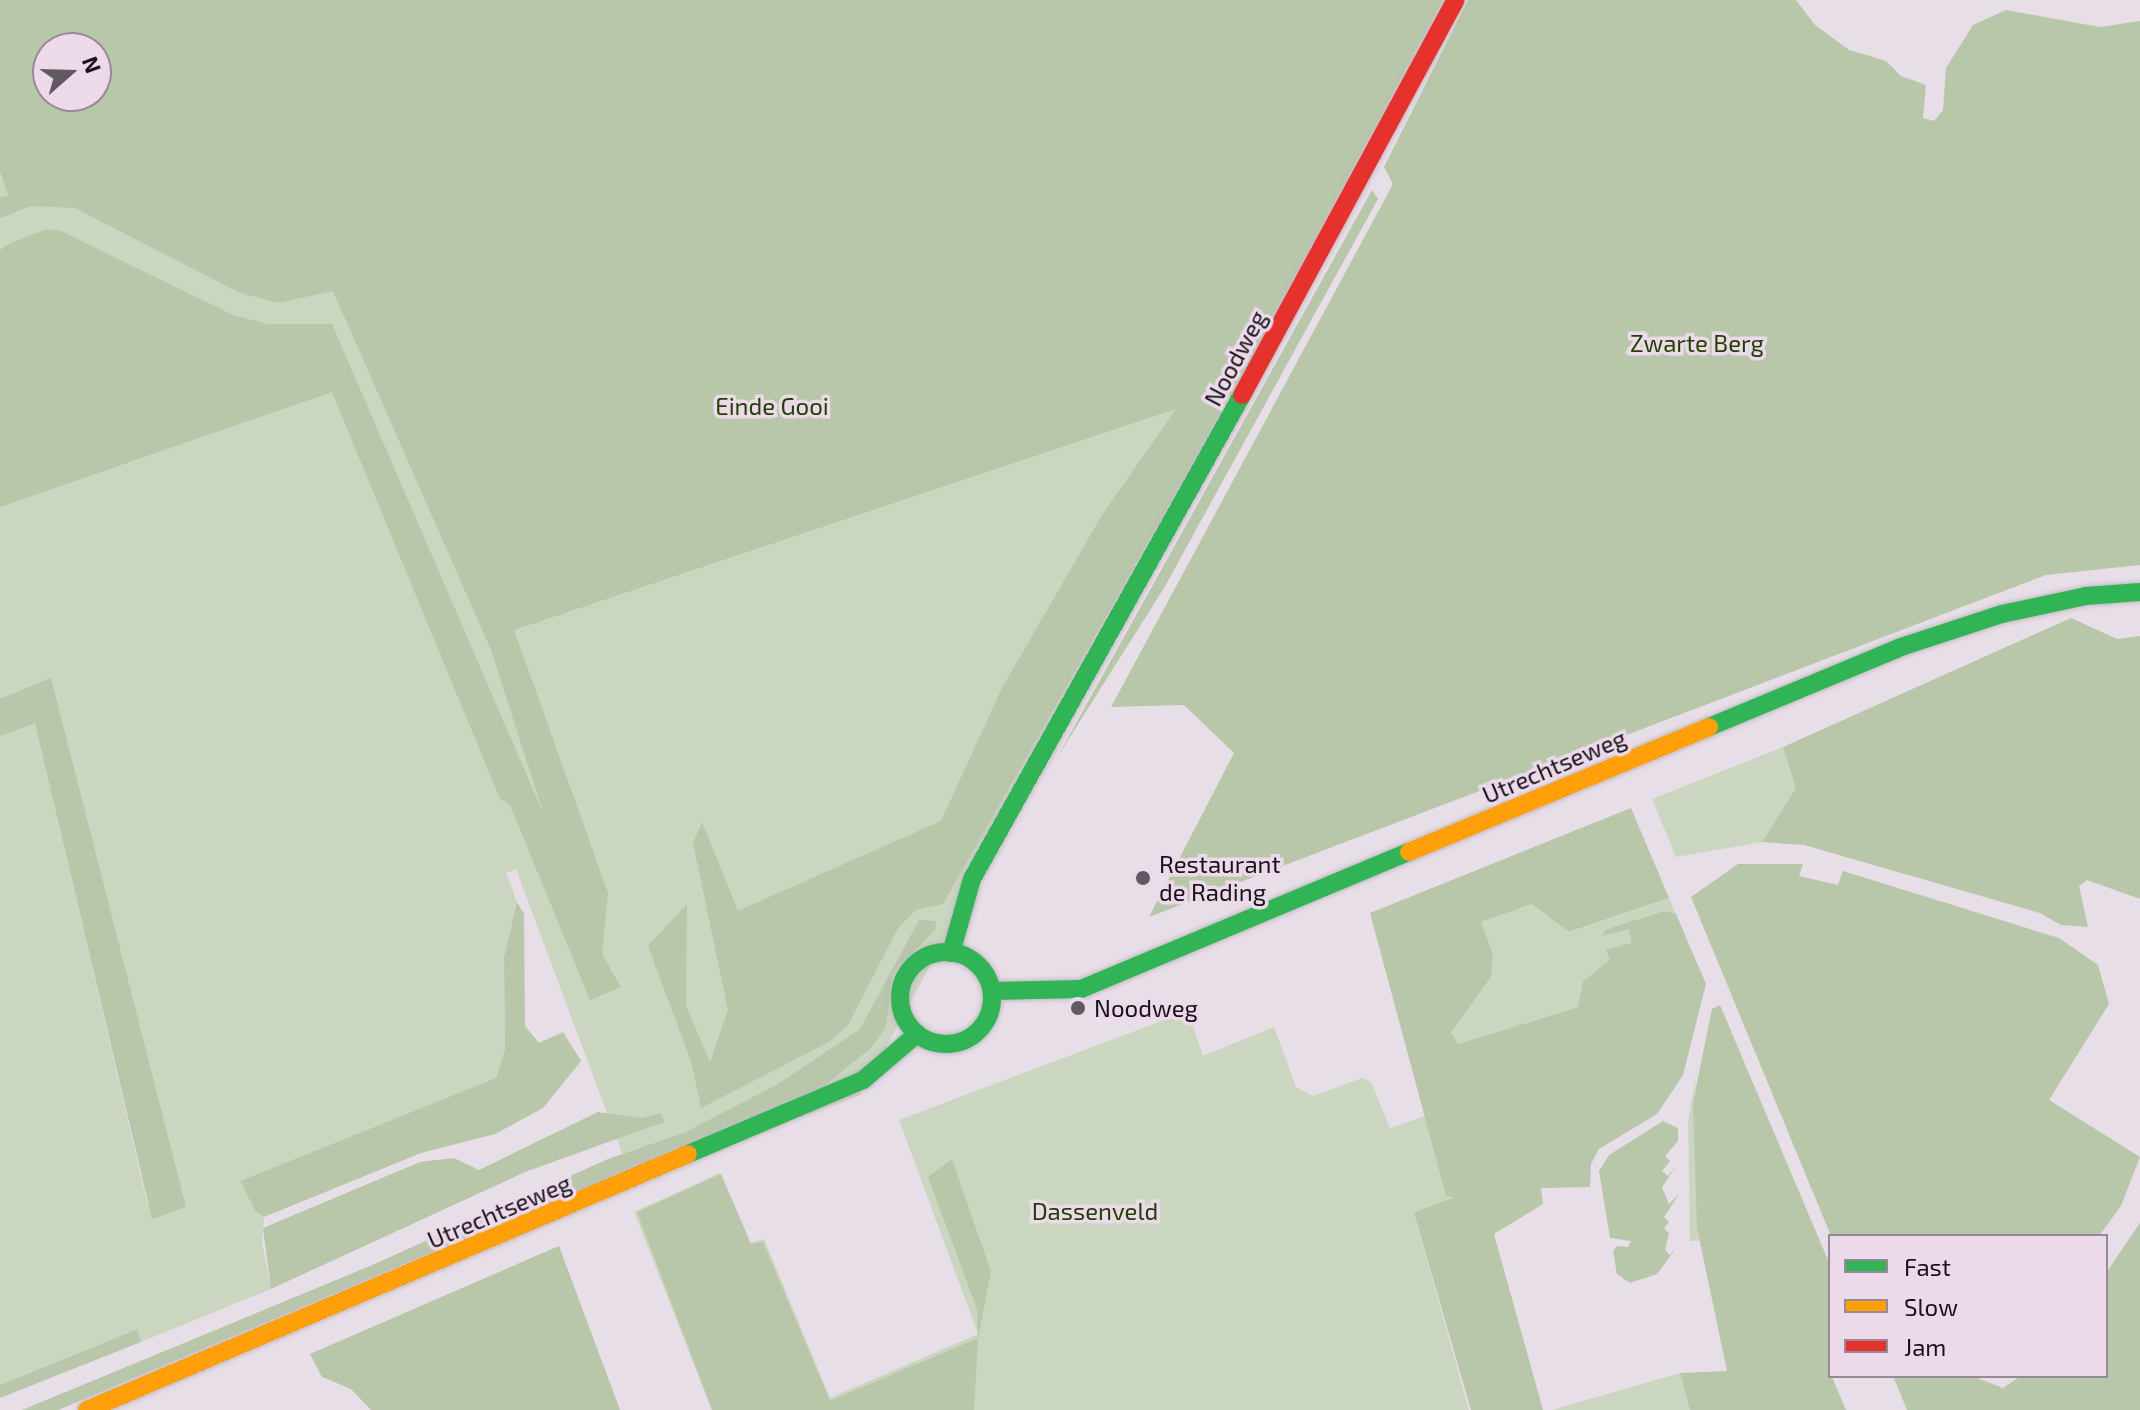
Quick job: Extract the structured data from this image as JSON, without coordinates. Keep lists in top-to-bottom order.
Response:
{
  "streets": {
    "main road": ["Noodweg", "Utrechtseweg"]
  },
  "crossings": [
    ["Noodweg", "Utrechtseweg"]
  ],
  "parks": ["Zwarte Berg", "Einde Gooi", "Dassenveld"],
  "places": ["Restaurant de Rading", "Noodweg"],
  "legend": ["Fast", "Slow", "Jam"],
  "north": "right"
}
